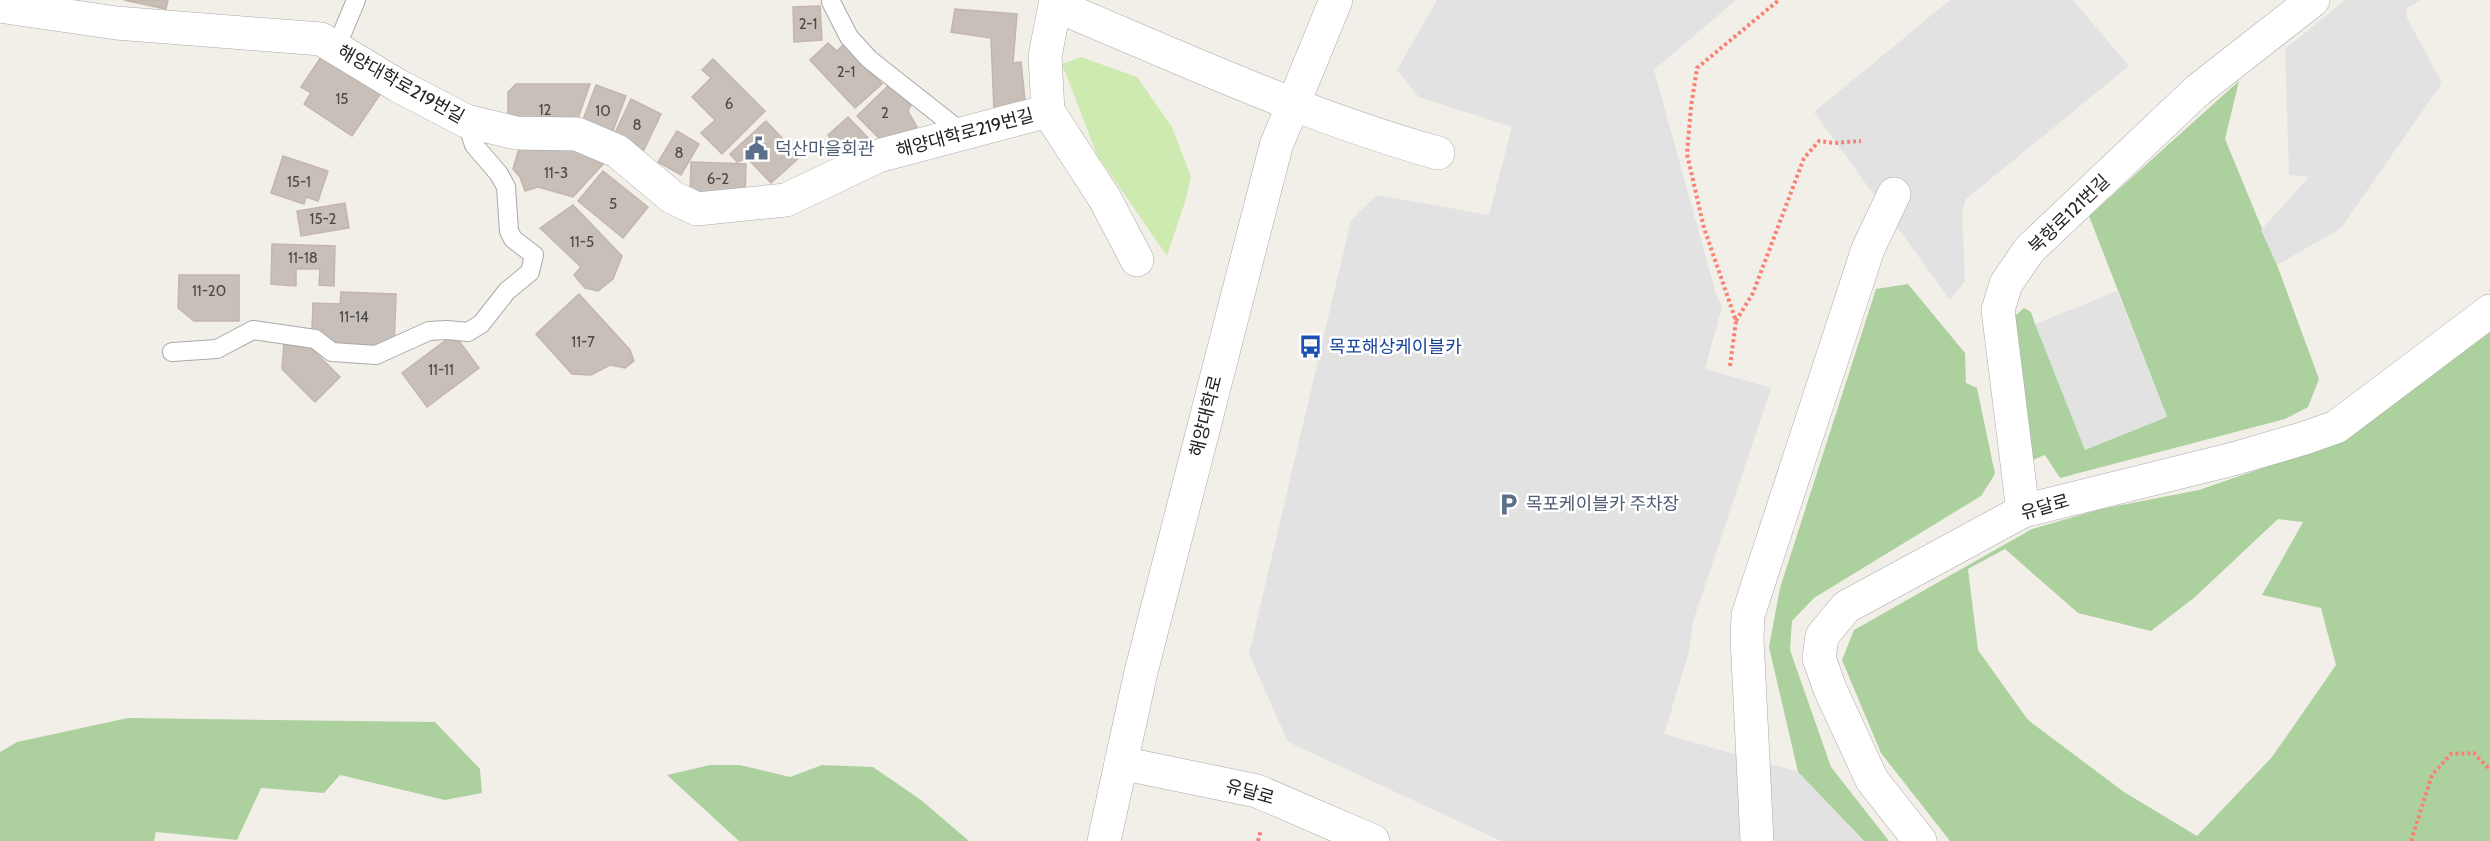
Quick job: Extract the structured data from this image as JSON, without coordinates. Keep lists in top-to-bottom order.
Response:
{
  "streets": {
    "street": [
      "해양대학로219번길",
      "북항로121번길",
      "해양대학로",
      "유달로"
    ]
  },
  "crossings": [
    ["해양대학로219번길", "해양대학로"],
    ["북항로121번길", "유달로"],
    ["해양대학로", "유달로"]
  ],
  "places": {
    "public building": ["덕산마을회관"],
    "bus stop": ["목포해상케이블카"],
    "parking": ["목포케이블카 주차장"]
  },
  "house_numbers": [
    "2-1",
    "2-1",
    "15",
    "6",
    "12",
    "10",
    "2",
    "8",
    "8",
    "11-3",
    "6-2",
    "15-1",
    "5",
    "15-2",
    "11-5",
    "11-18",
    "11-20",
    "11-14",
    "11-7",
    "11-11"
  ]
}
